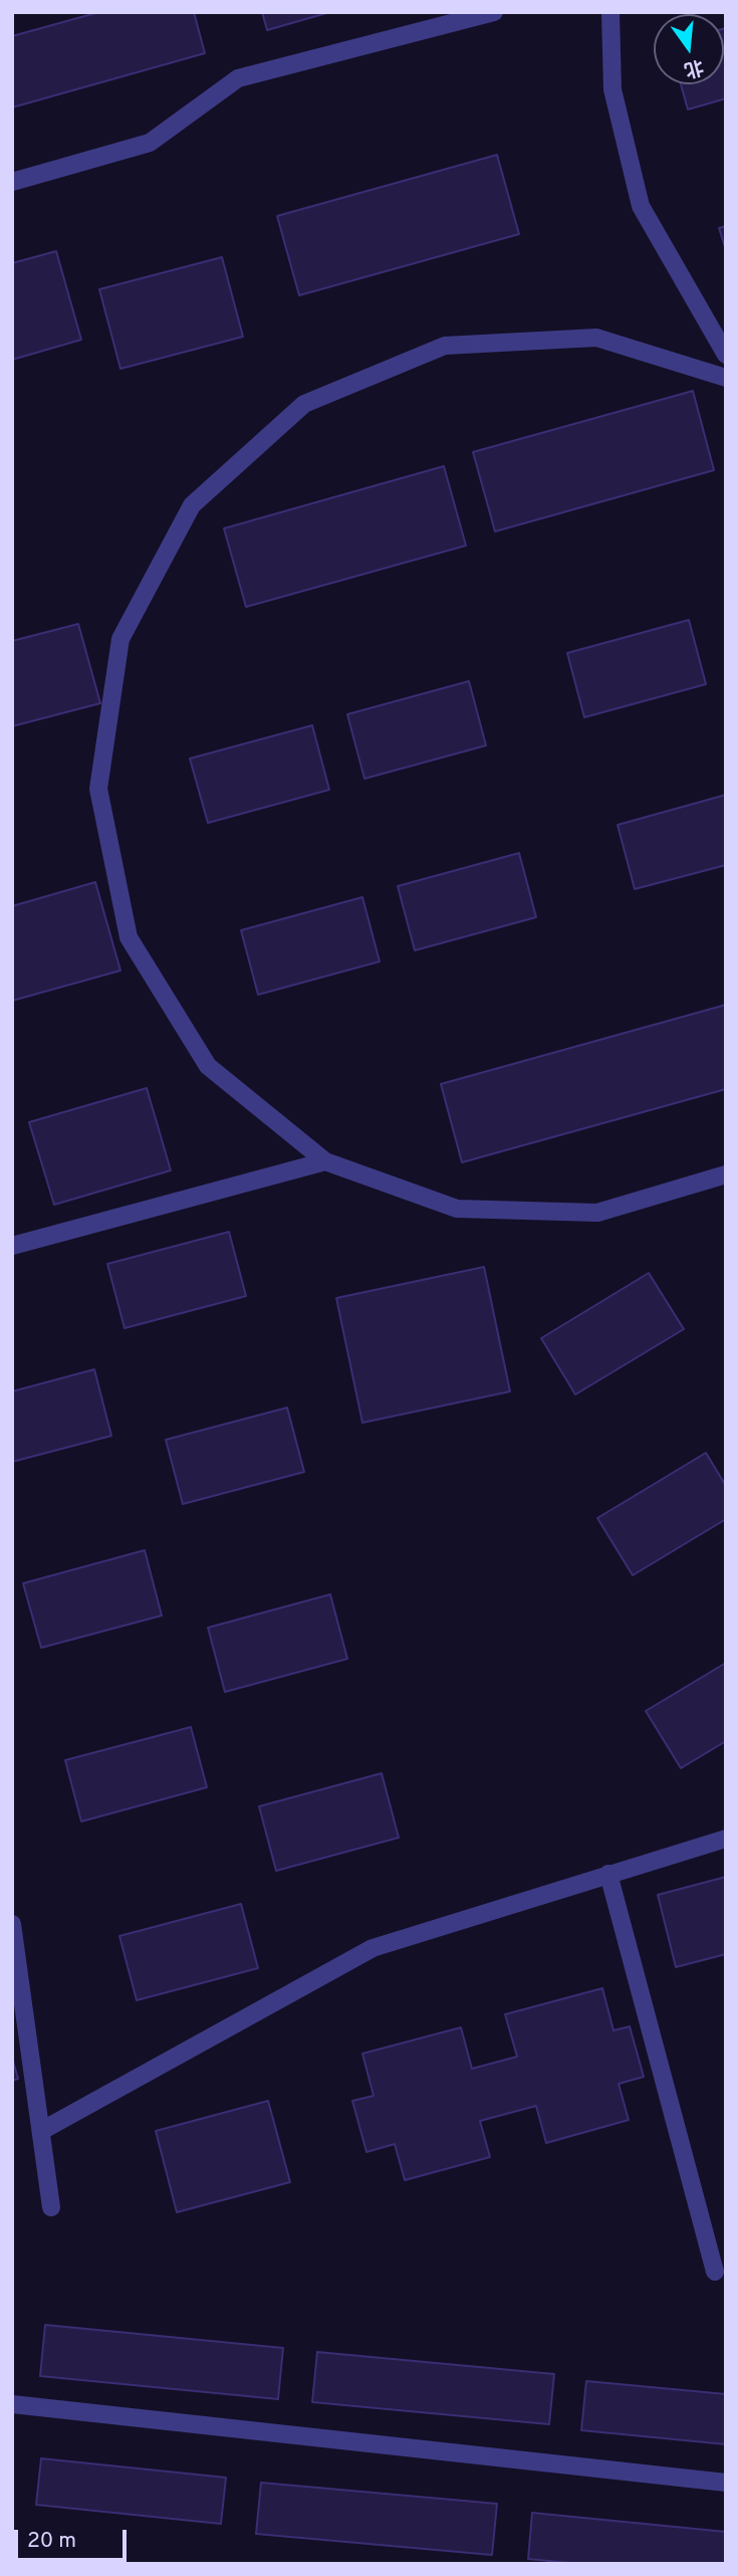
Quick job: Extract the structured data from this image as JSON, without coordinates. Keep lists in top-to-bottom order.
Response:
{
  "scale_bar": "20 m",
  "north": "bottom"
}
